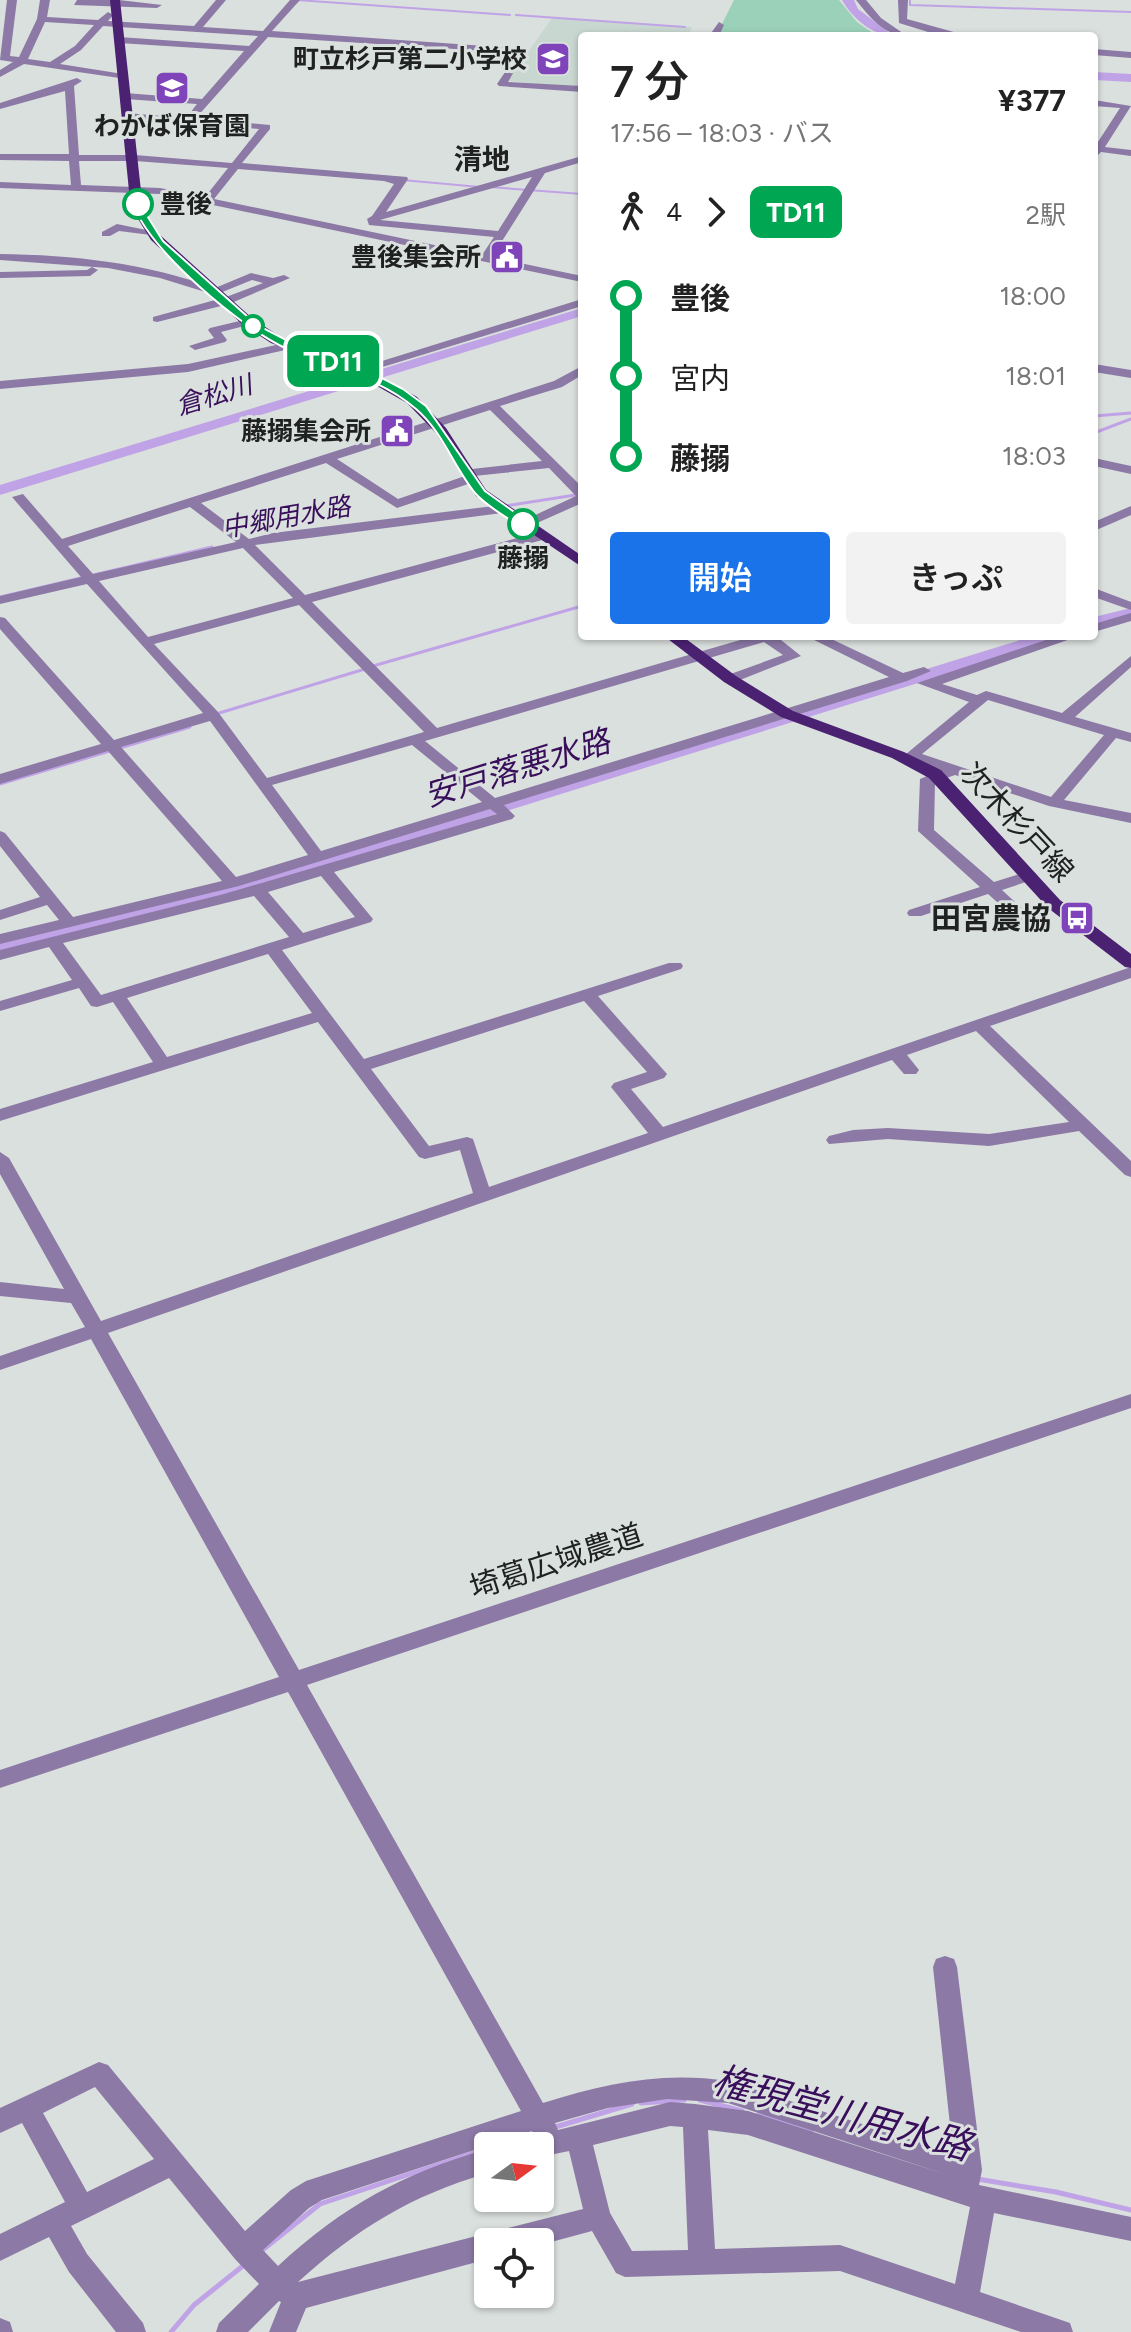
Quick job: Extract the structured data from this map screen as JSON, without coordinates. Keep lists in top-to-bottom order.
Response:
{
  "streets": {
    "main road": ["次木杉戸線"],
    "street": ["埼葛広域農道"]
  },
  "districts": ["清地"],
  "water": [
    "倉松川",
    "中郷用水路",
    "安戸落悪水路",
    "権現堂川用水路"
  ],
  "places": {
    "school or university": ["町立杉戸第二小学校", "わかば保育園"],
    "other": ["豊後", "藤搦"],
    "public building": ["豊後集会所", "藤搦集会所"],
    "bus stop": ["田宮農協"]
  },
  "lines": ["bus line TD11"],
  "north": "right",
  "page": {
    "on_map": "TD11",
    "heading": ["7 分", "17:56 – 18:03 · バス", "¥377"],
    "legs": ["4", "TD11", "2駅"],
    "list": [
      {
        "name": "豊後",
        "value": "18:00"
      },
      {
        "name": "宮内",
        "value": "18:01"
      },
      {
        "name": "藤搦",
        "value": "18:03"
      }
    ],
    "buttons": ["開始", "きっぷ"]
  }
}
